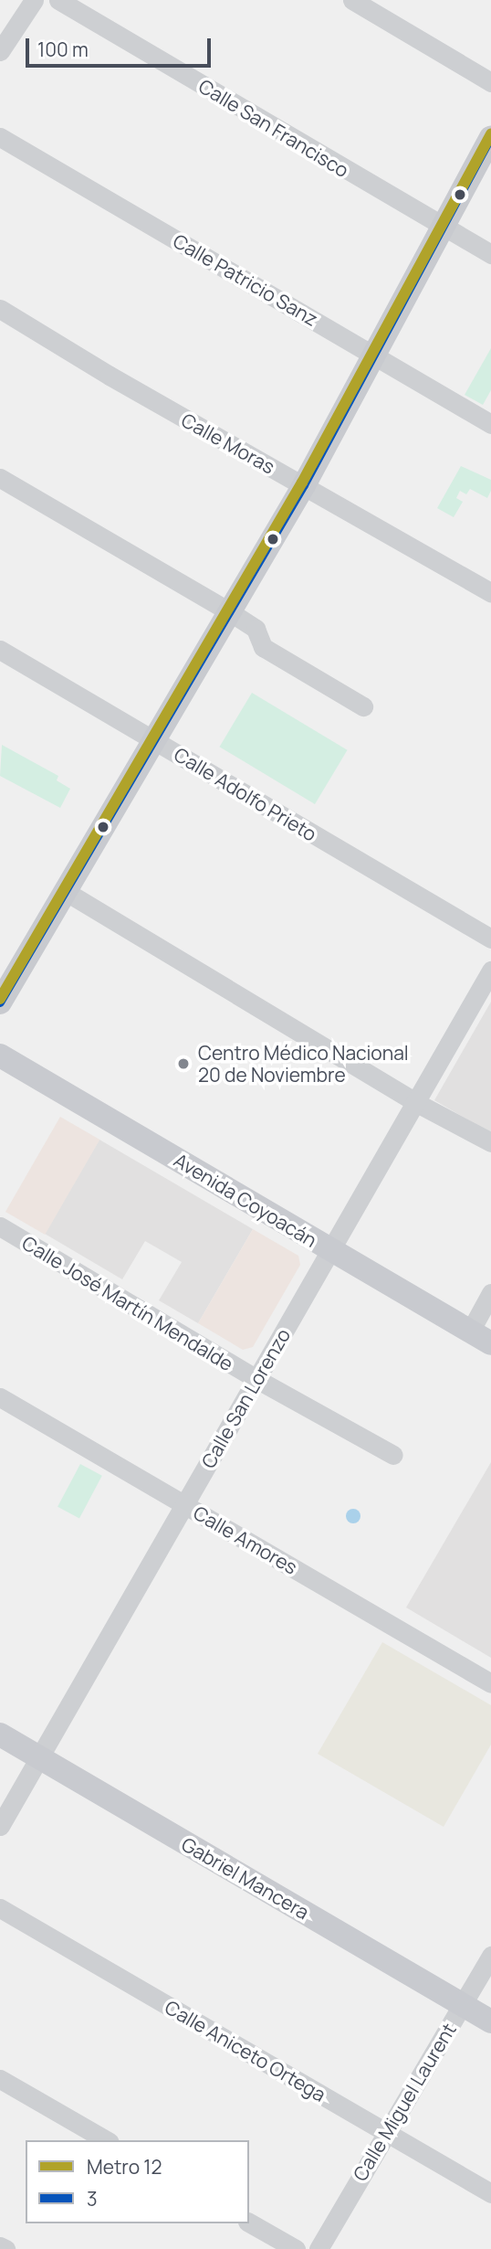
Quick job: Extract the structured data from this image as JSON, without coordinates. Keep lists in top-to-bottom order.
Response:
{
  "streets": {
    "main road": ["Avenida Coyoacán", "Gabriel Mancera"],
    "street": [
      "Calle San Francisco",
      "Calle Patricio Sanz",
      "Calle Moras",
      "Calle Adolfo Prieto",
      "Calle José Martín Mendalde",
      "Calle San Lorenzo",
      "Calle Amores",
      "Calle Aniceto Ortega",
      "Calle Miguel Laurent"
    ]
  },
  "crossings": [
    ["Avenida Coyoacán", "Calle San Lorenzo"],
    ["Calle José Martín Mendalde", "Calle San Lorenzo"],
    ["Calle San Lorenzo", "Calle Amores"],
    ["Calle San Lorenzo", "Gabriel Mancera"],
    ["Gabriel Mancera", "Calle Miguel Laurent"],
    ["Calle Aniceto Ortega", "Calle Miguel Laurent"]
  ],
  "places": ["Centro Médico Nacional 20 de Noviembre"],
  "lines": ["metro line 12", "transit line 3"],
  "legend": ["Metro 12", "3"],
  "scale_bar": "100 m"
}
